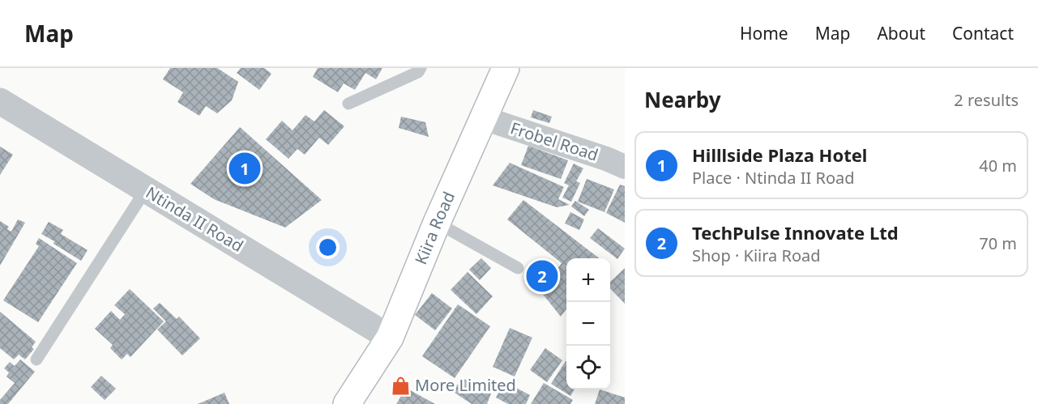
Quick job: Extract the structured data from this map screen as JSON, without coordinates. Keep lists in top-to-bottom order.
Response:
{
  "streets": {
    "main road": ["Kiira Road"],
    "street": ["Frobel Road", "Ntinda II Road"]
  },
  "crossings": [
    ["Frobel Road", "Kiira Road"],
    ["Ntinda II Road", "Kiira Road"]
  ],
  "places": {
    "shop": ["More Limited"]
  },
  "page": {
    "header": "Map",
    "nav": [
      "Home",
      "Map",
      "About",
      "Contact"
    ],
    "heading": ["Nearby", "2 results"],
    "list": [
      {
        "mark": "1",
        "name": "Hilllside Plaza Hotel",
        "note": "Place · Ntinda II Road",
        "value": "40 m"
      },
      {
        "mark": "2",
        "name": "TechPulse Innovate Ltd",
        "note": "Shop · Kiira Road",
        "value": "70 m"
      }
    ],
    "pins": ["1", "2"],
    "map_buttons": ["+", "−"]
  }
}
